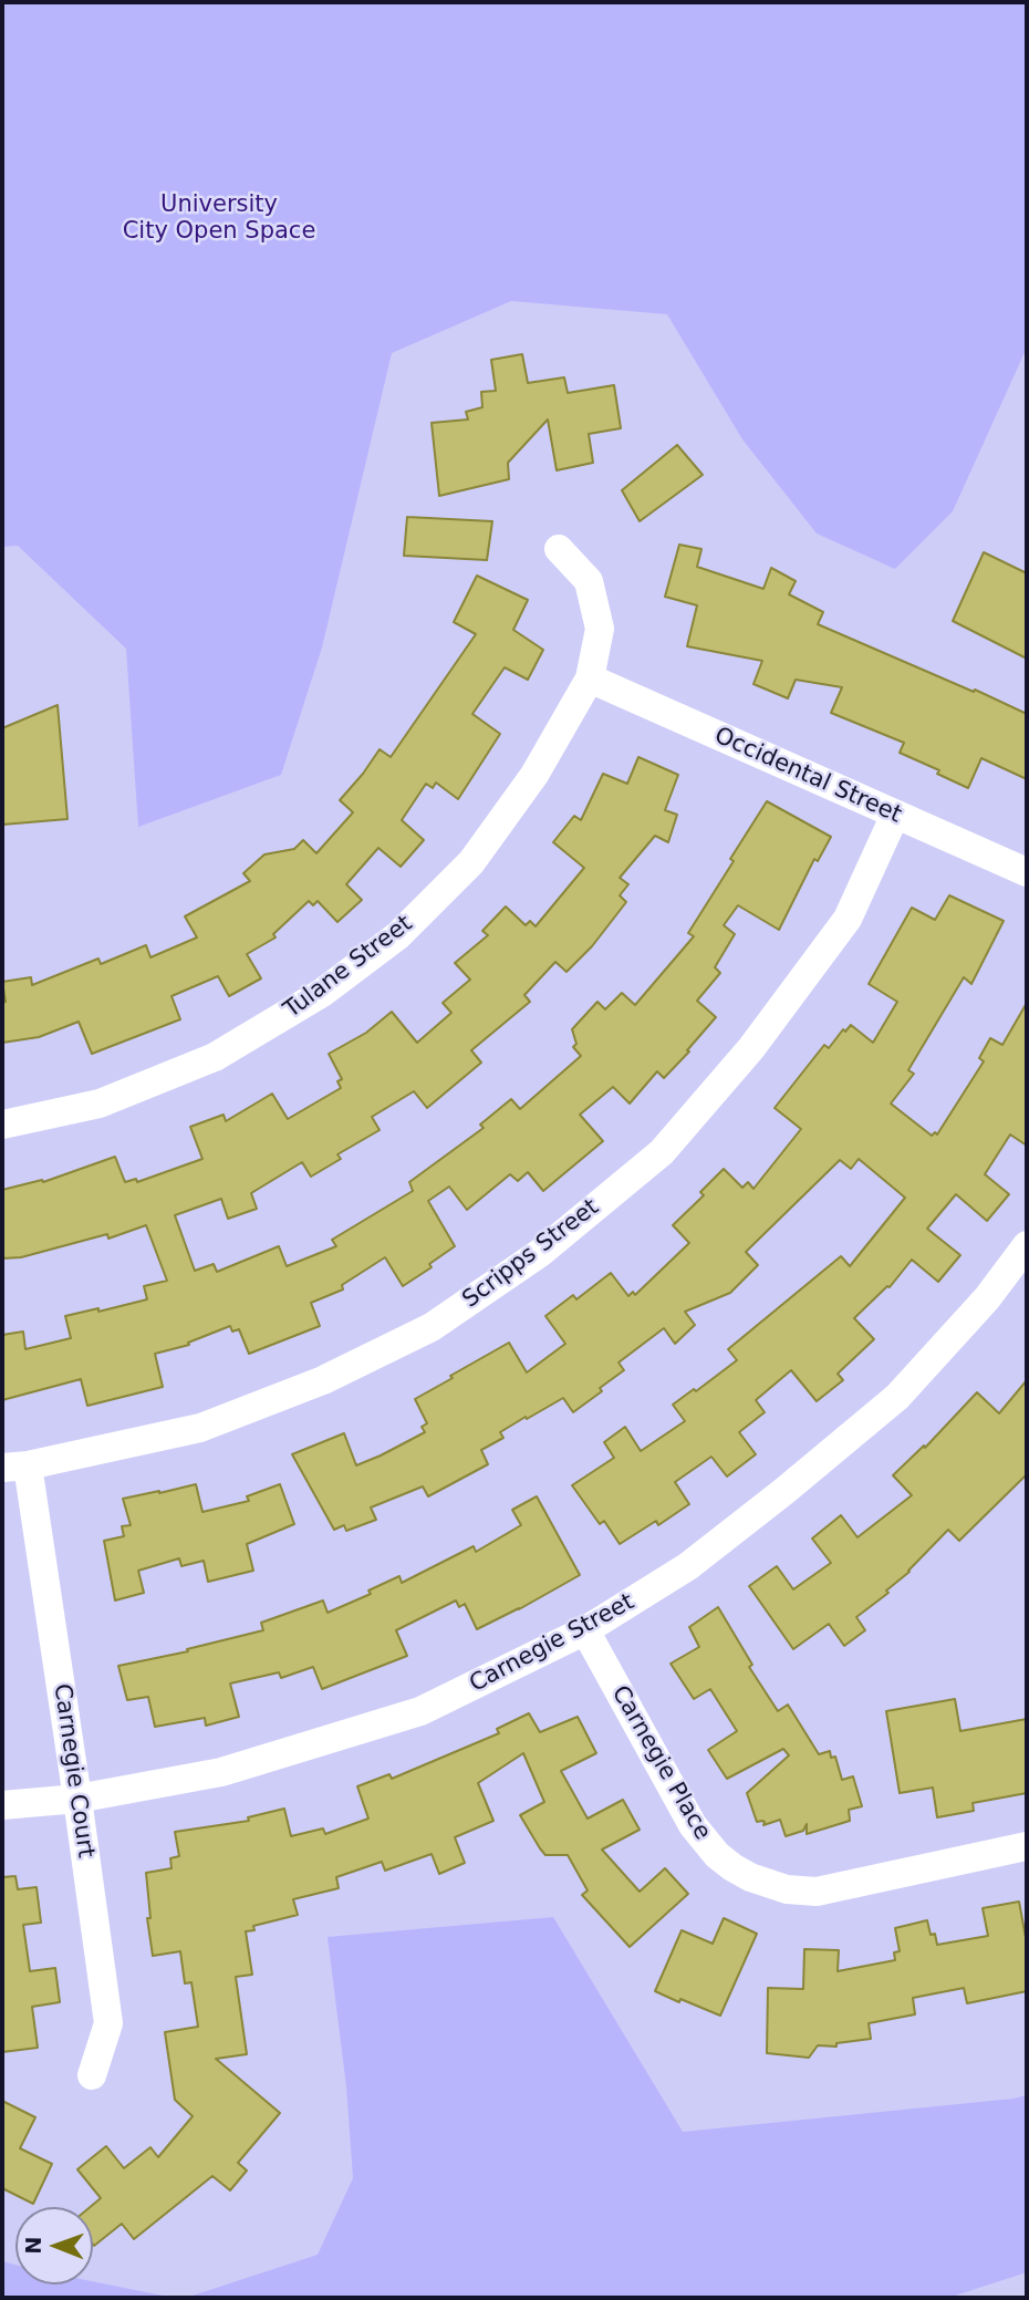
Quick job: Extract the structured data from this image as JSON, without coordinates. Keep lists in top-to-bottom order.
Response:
{
  "streets": {
    "street": [
      "Occidental Street",
      "Tulane Street",
      "Scripps Street",
      "Carnegie Street",
      "Carnegie Place",
      "Carnegie Court"
    ]
  },
  "crossings": [
    ["Occidental Street", "Tulane Street"],
    ["Occidental Street", "Scripps Street"],
    ["Scripps Street", "Carnegie Court"],
    ["Carnegie Street", "Carnegie Place"],
    ["Carnegie Street", "Carnegie Court"]
  ],
  "parks": ["University City Open Space"],
  "north": "left"
}
